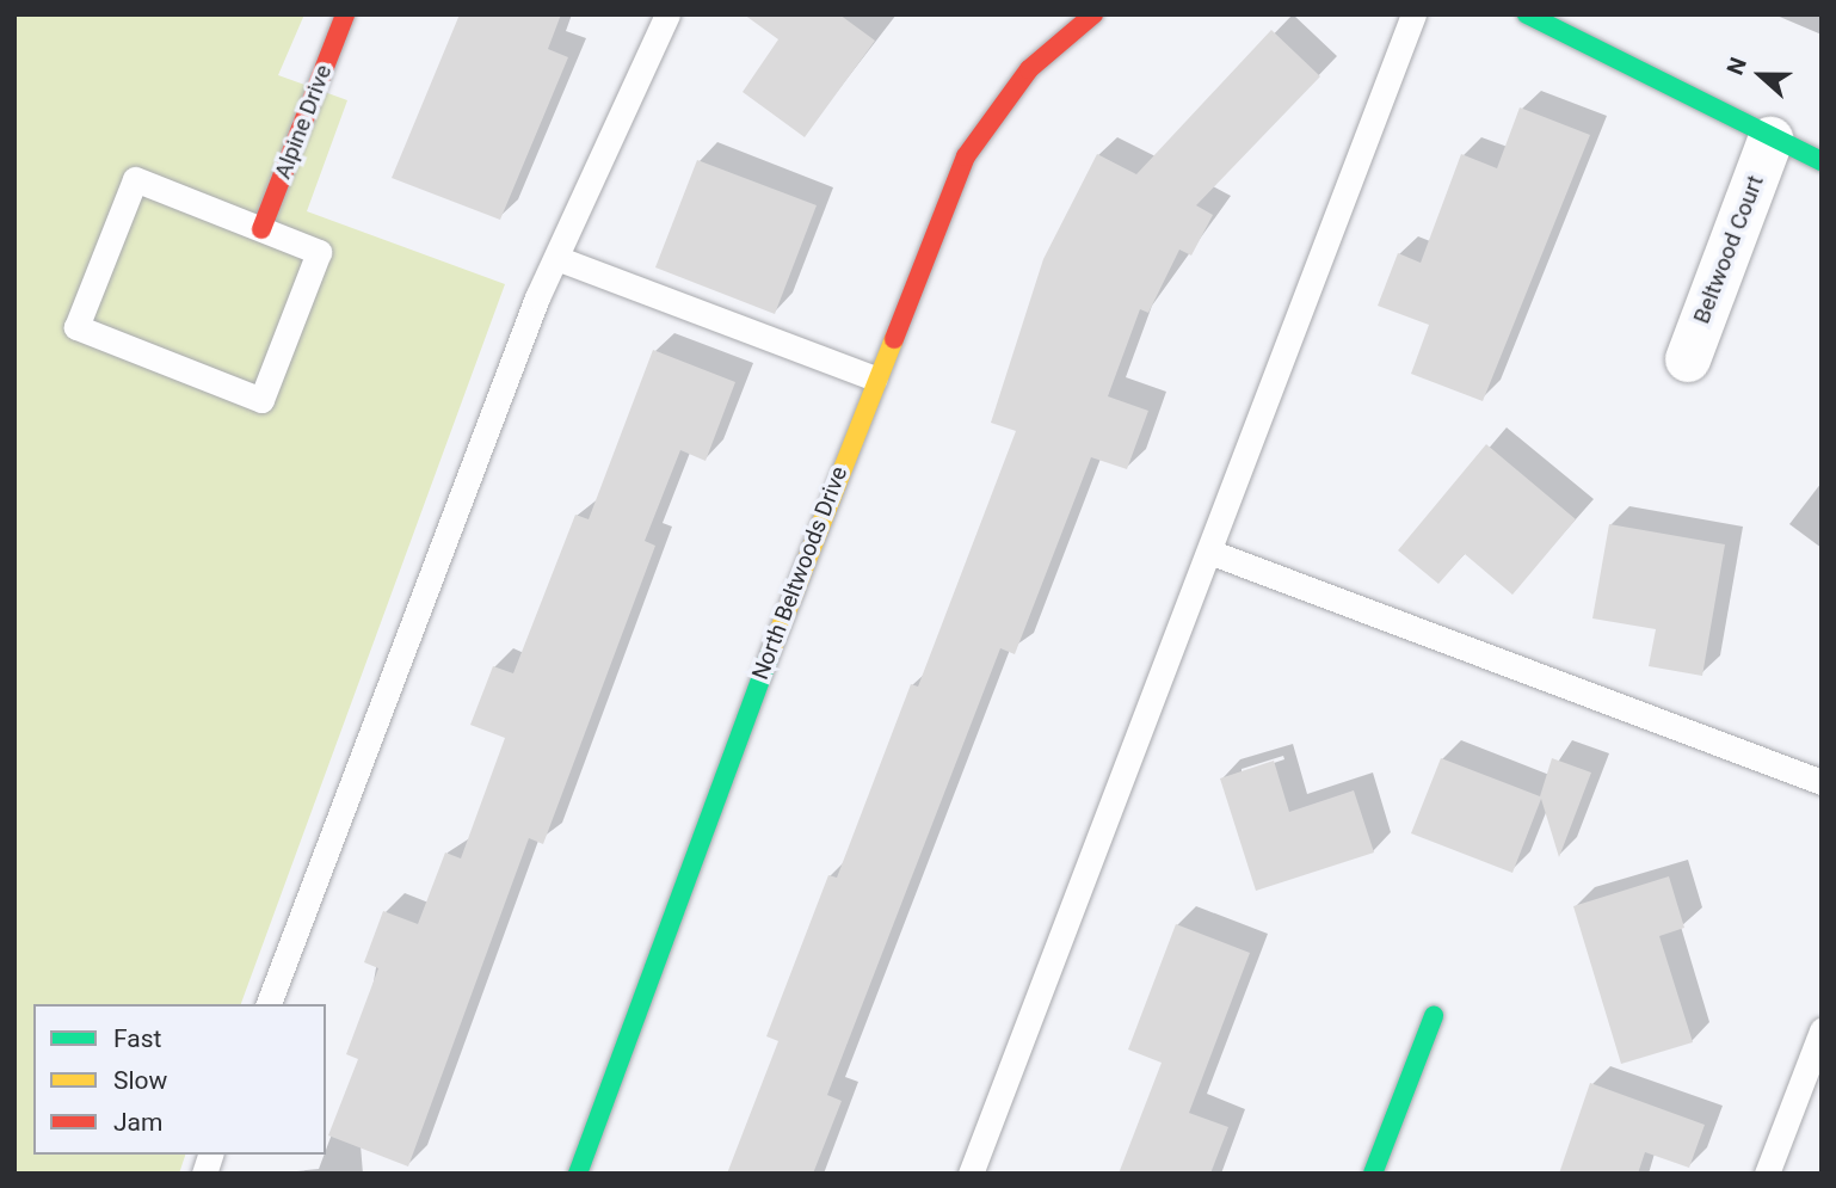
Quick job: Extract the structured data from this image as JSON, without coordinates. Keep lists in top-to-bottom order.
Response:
{
  "streets": {
    "street": ["Alpine Drive", "Beltwood Court", "North Beltwoods Drive"]
  },
  "legend": ["Fast", "Slow", "Jam"],
  "north": "left"
}
